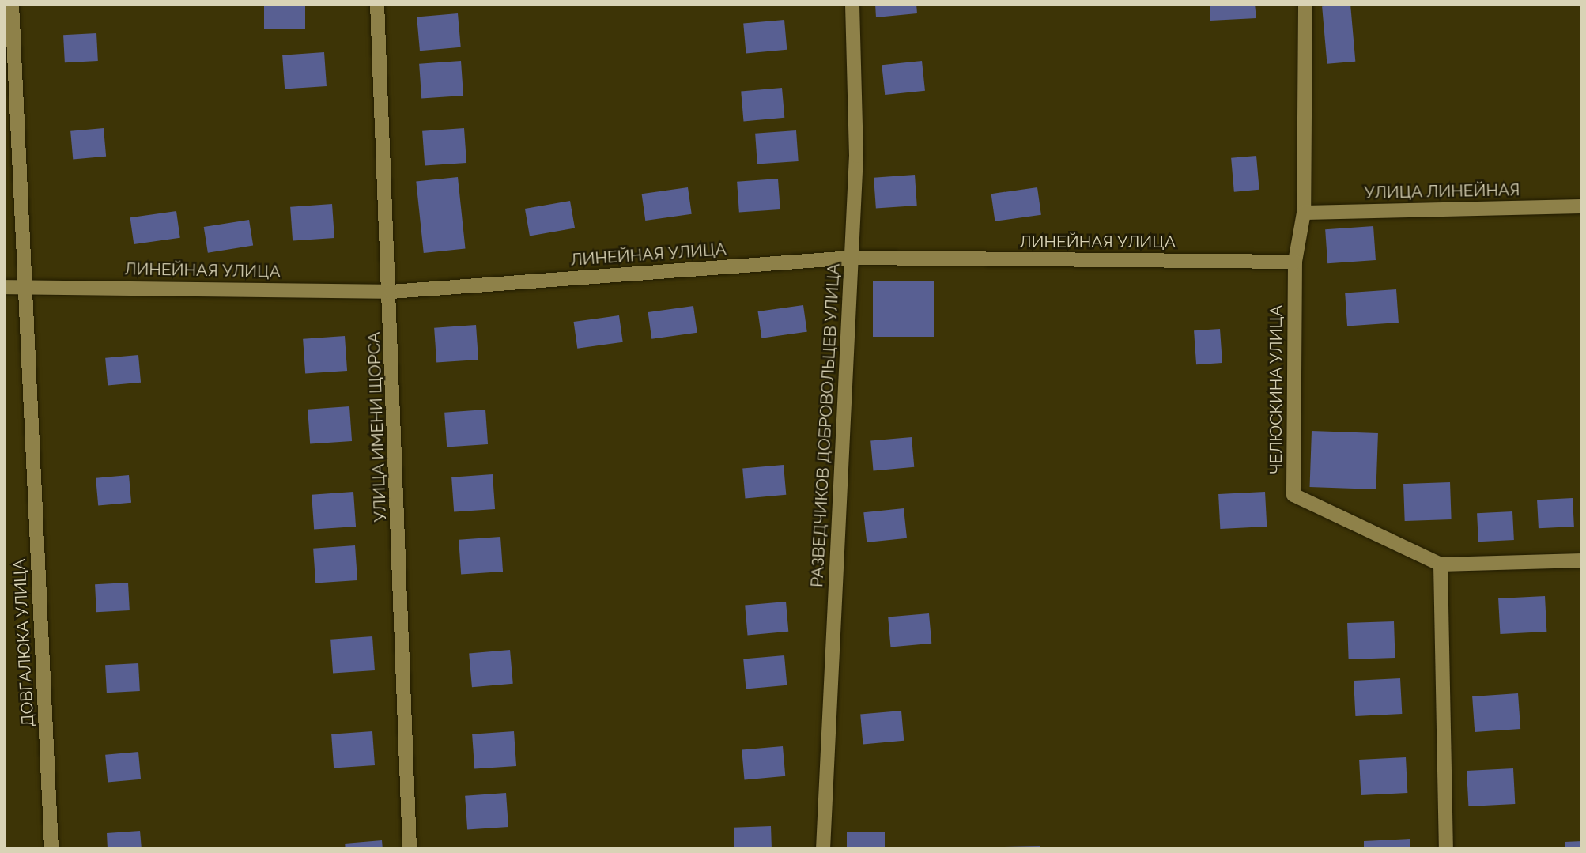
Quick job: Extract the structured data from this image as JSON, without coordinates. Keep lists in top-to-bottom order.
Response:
{
  "streets": {
    "street": [
      "УЛИЦА ЛИНЕЙНАЯ",
      "ЛИНЕЙНАЯ УЛИЦА",
      "ЧЕЛЮСКИНА УЛИЦА",
      "РАЗВЕДЧИКОВ ДОБРОВОЛЬЦЕВ УЛИЦА",
      "УЛИЦА ИМЕНИ ЩОРСА",
      "ДОВГАЛЮКА УЛИЦА"
    ]
  },
  "crossings": [
    ["УЛИЦА ЛИНЕЙНАЯ", "ЧЕЛЮСКИНА УЛИЦА"],
    ["ЛИНЕЙНАЯ УЛИЦА", "ЧЕЛЮСКИНА УЛИЦА"],
    ["ЛИНЕЙНАЯ УЛИЦА", "РАЗВЕДЧИКОВ ДОБРОВОЛЬЦЕВ УЛИЦА"],
    ["ЛИНЕЙНАЯ УЛИЦА", "УЛИЦА ИМЕНИ ЩОРСА"],
    ["ЛИНЕЙНАЯ УЛИЦА", "ДОВГАЛЮКА УЛИЦА"]
  ]
}
